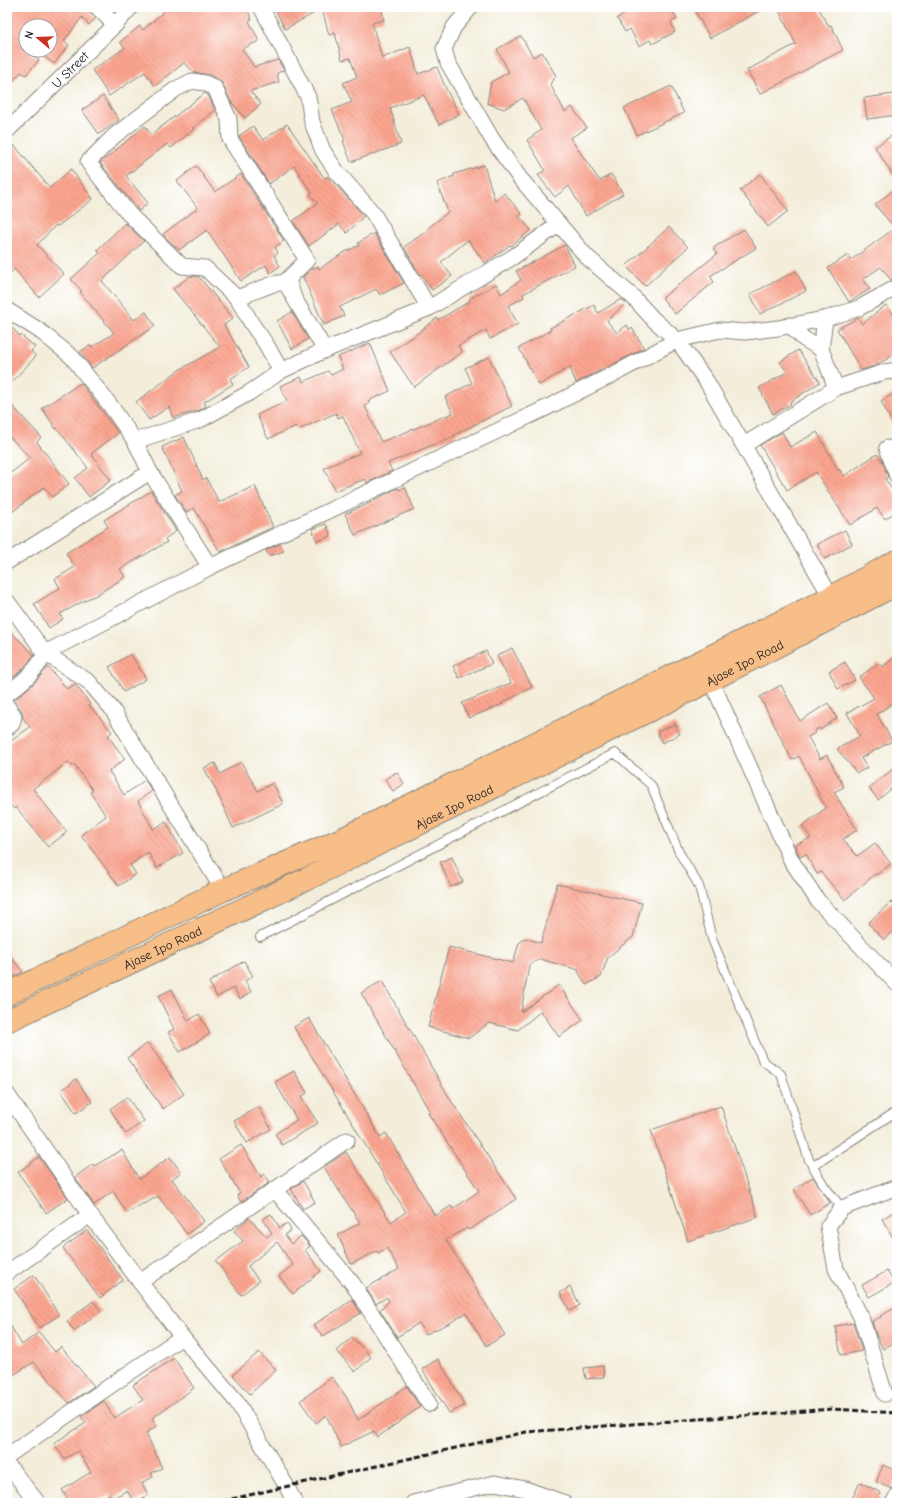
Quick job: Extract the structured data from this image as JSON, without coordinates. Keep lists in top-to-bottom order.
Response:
{
  "streets": {
    "highway": ["Ajase Ipo Road"],
    "street": ["U Street"]
  },
  "north": "left"
}
